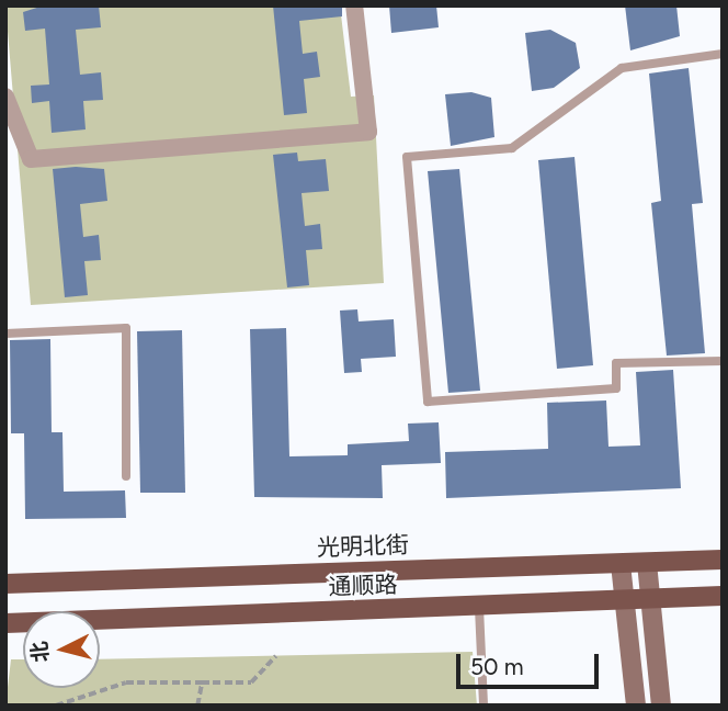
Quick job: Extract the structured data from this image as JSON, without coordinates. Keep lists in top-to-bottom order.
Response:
{
  "streets": {
    "main road": ["光明北街", "通顺路"]
  },
  "scale_bar": "50 m",
  "north": "left"
}
